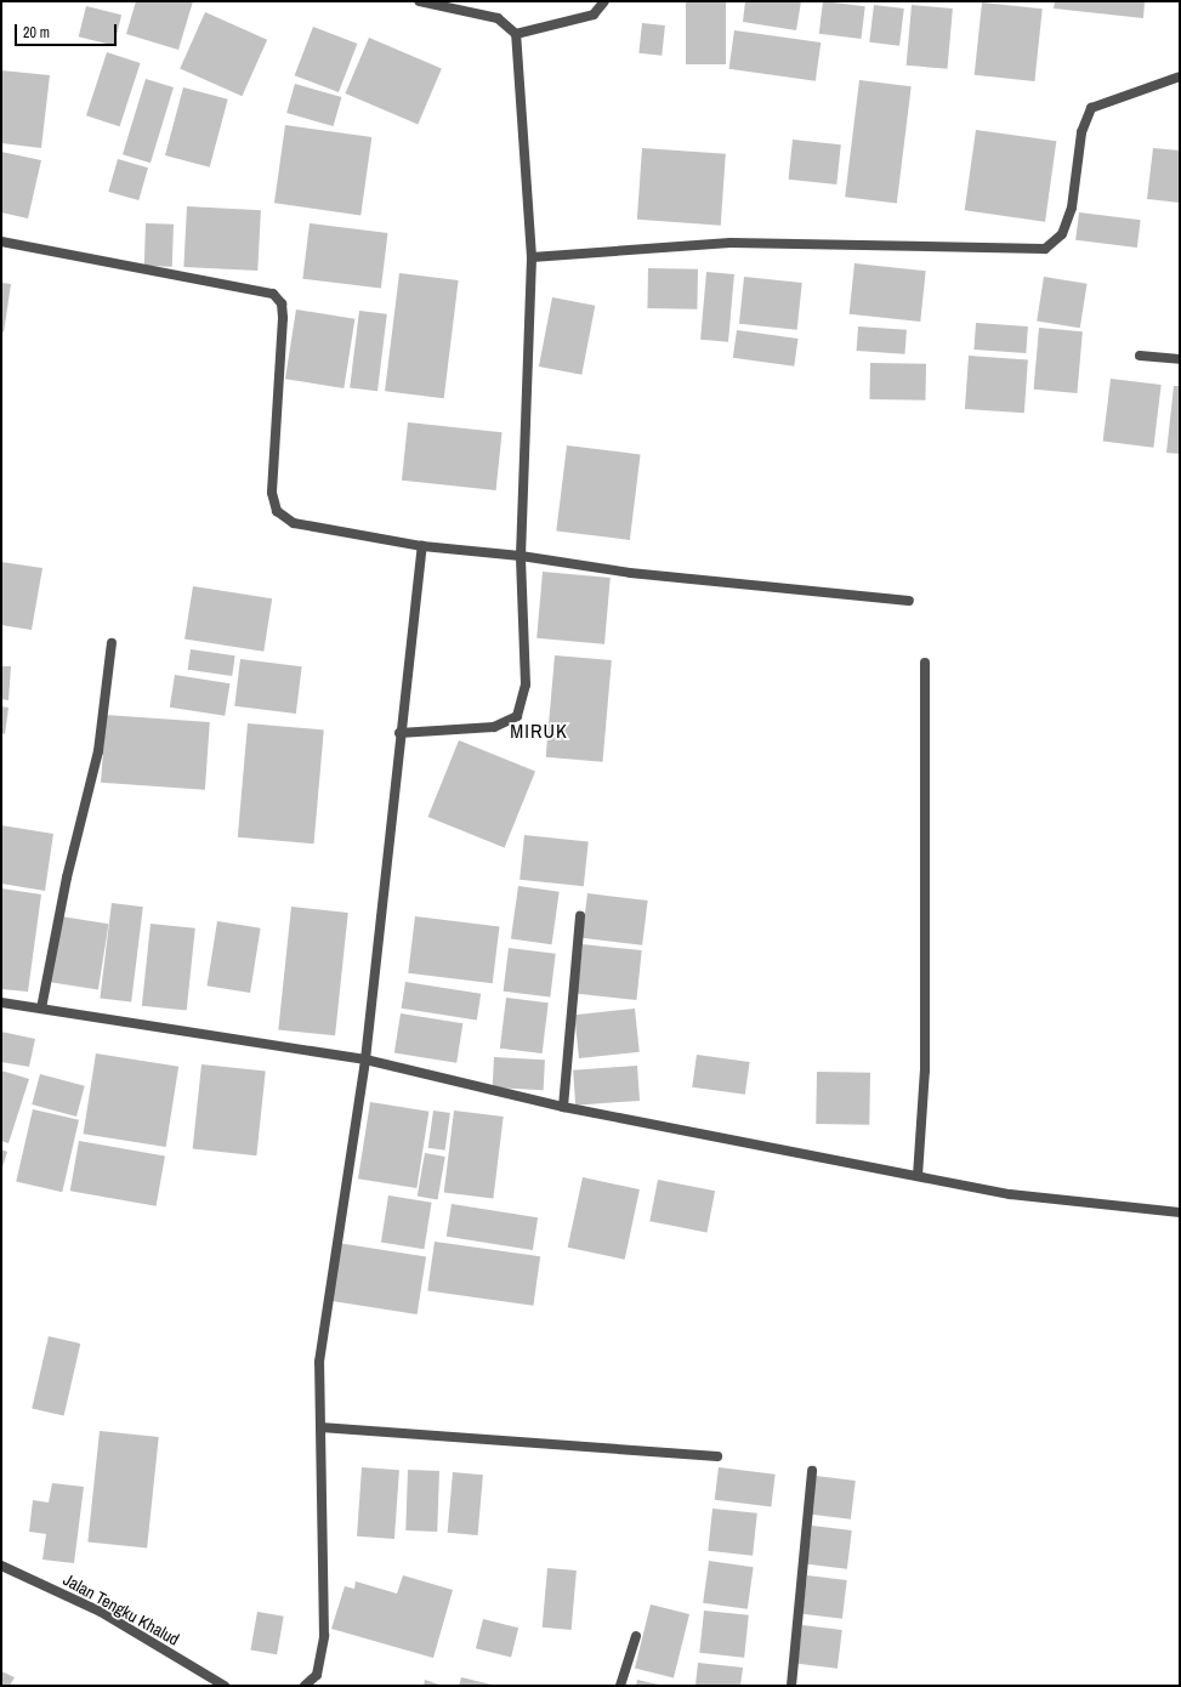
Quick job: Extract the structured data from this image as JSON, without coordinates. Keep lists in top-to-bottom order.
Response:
{
  "streets": {
    "street": ["Jalan Tengku Khalud"]
  },
  "districts": ["MIRUK"],
  "scale_bar": "20 m"
}
